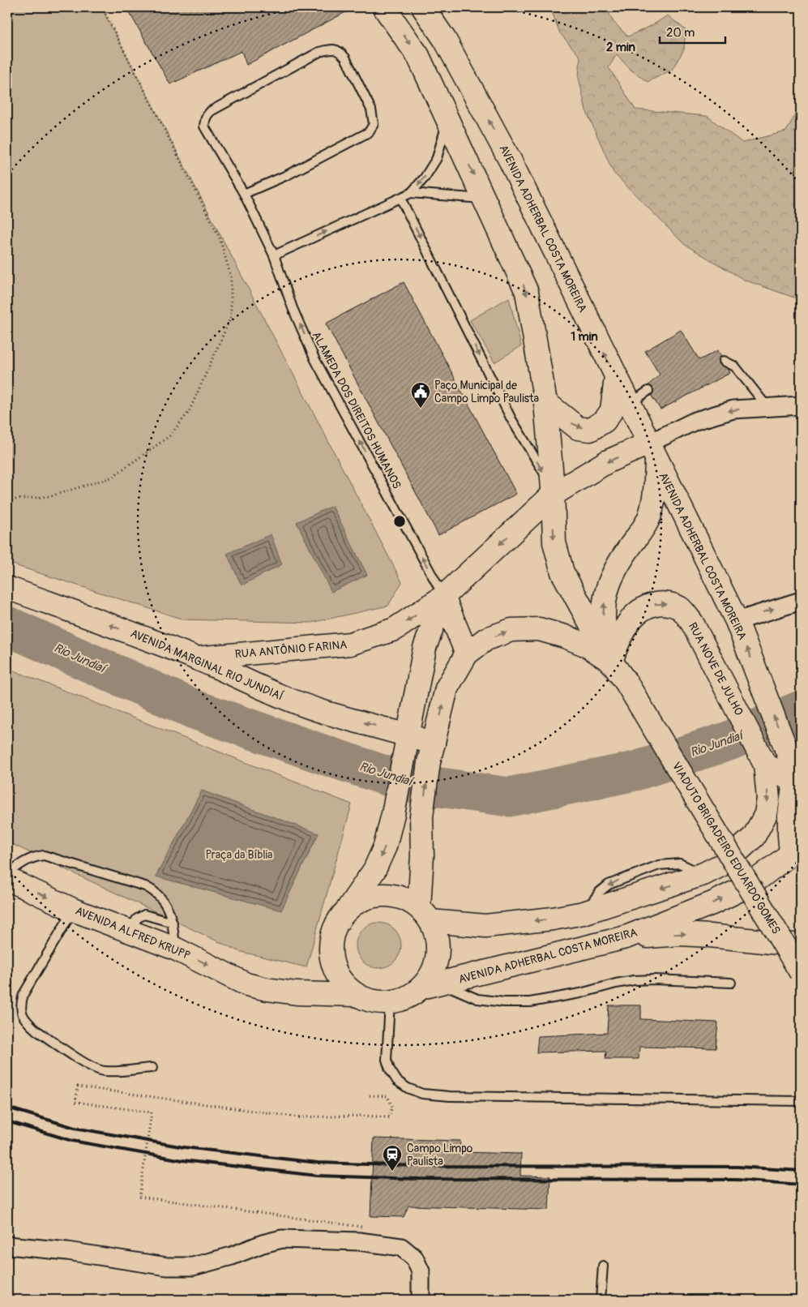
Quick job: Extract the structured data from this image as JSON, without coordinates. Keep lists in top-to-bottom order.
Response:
{
  "streets": {
    "main road": [
      "AVENIDA ADHERBAL COSTA MOREIRA",
      "RUA ANTÔNIO FARINA",
      "AVENIDA MARGINAL RIO JUNDIAÍ",
      "RUA NOVE DE JULHO",
      "VIADUTO BRIGADEIRO EDUARDO GOMES",
      "AVENIDA ALFRED KRUPP"
    ],
    "lane": ["ALAMEDA DOS DIREITOS HUMANOS"]
  },
  "crossings": [
    ["AVENIDA ADHERBAL COSTA MOREIRA", "RUA ANTÔNIO FARINA"],
    ["AVENIDA ADHERBAL COSTA MOREIRA", "AVENIDA ALFRED KRUPP"],
    ["ALAMEDA DOS DIREITOS HUMANOS", "RUA ANTÔNIO FARINA"],
    ["RUA ANTÔNIO FARINA", "AVENIDA MARGINAL RIO JUNDIAÍ"],
    ["RUA NOVE DE JULHO", "VIADUTO BRIGADEIRO EDUARDO GOMES"]
  ],
  "one_way": [
    "ALAMEDA DOS DIREITOS HUMANOS",
    "RUA ANTÔNIO FARINA",
    "AVENIDA MARGINAL RIO JUNDIAÍ",
    "AVENIDA ALFRED KRUPP"
  ],
  "water": ["Rio Jundiaí"],
  "parks": ["Praça da Bíblia"],
  "places": {
    "public building": ["Paço Municipal de Campo Limpo Paulista"],
    "station": ["Campo Limpo Paulista"]
  },
  "scale_bar": "20 m",
  "rings": ["2 min", "1 min"]
}
